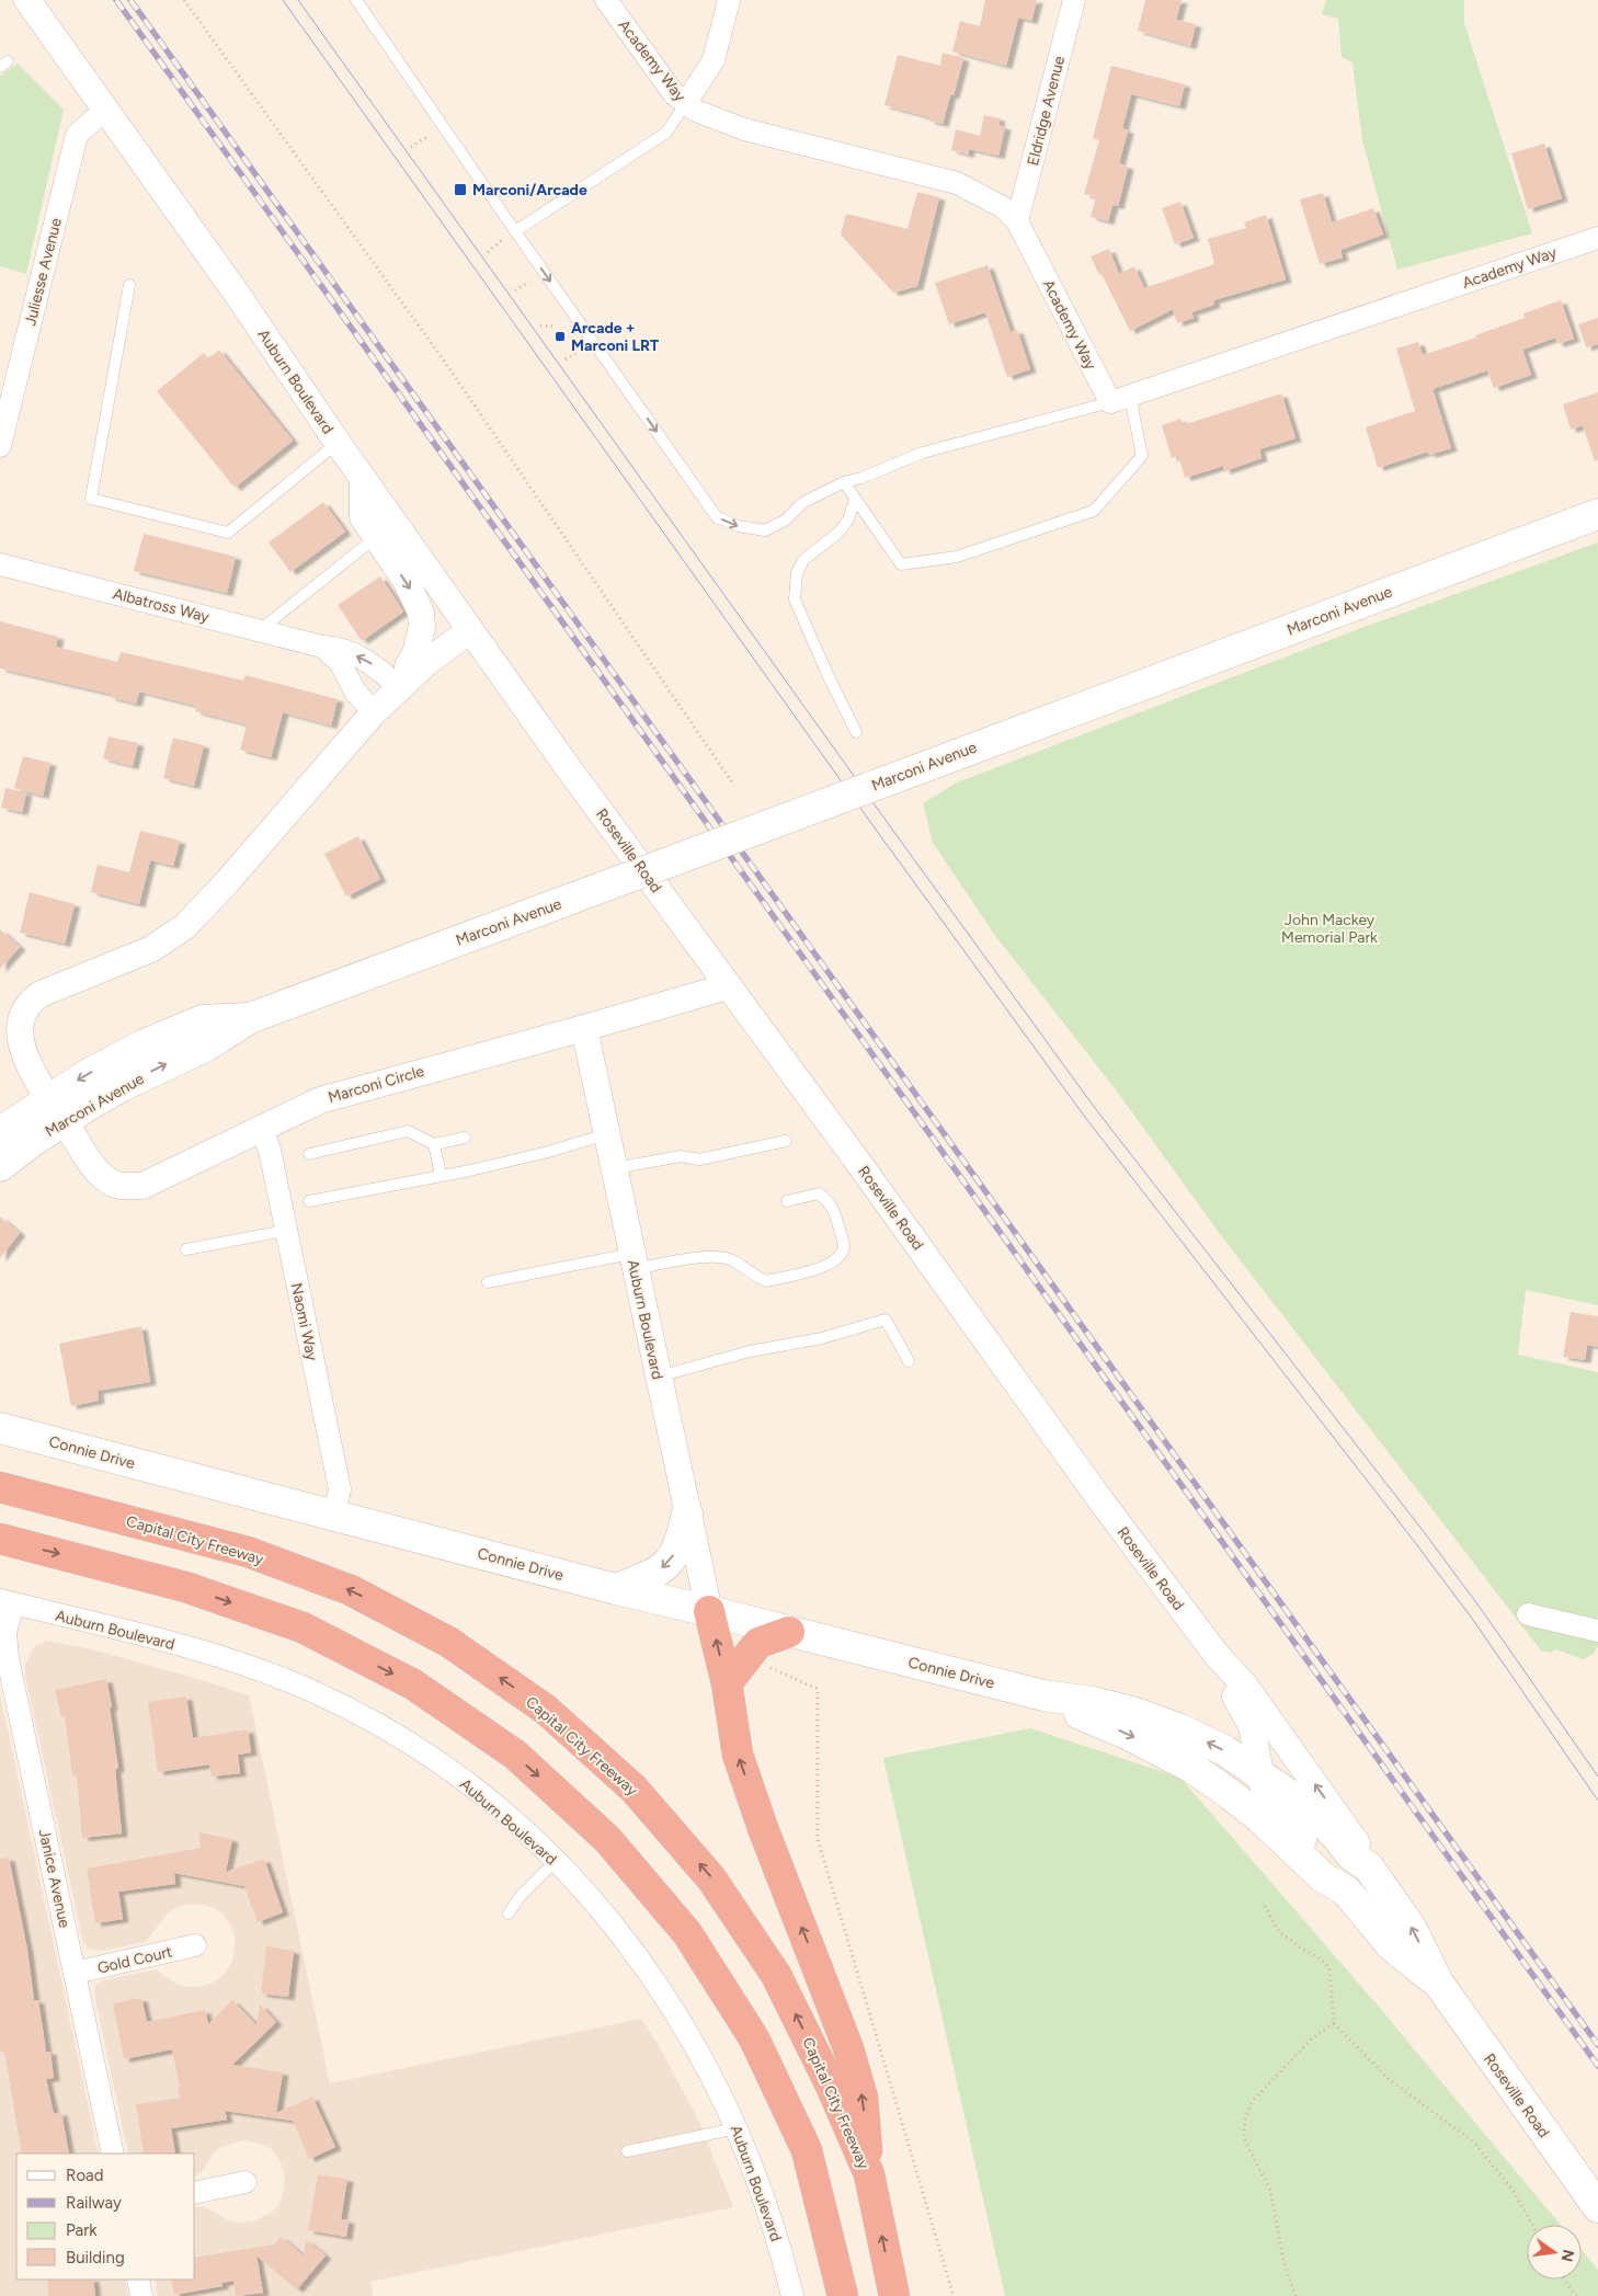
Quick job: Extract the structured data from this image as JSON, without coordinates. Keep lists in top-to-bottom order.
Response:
{
  "streets": {
    "highway": ["Capital City Freeway"],
    "main road": ["Marconi Avenue", "Roseville Road", "Connie Drive"],
    "street": [
      "Academy Way",
      "Eldridge Avenue",
      "Juliesse Avenue",
      "Auburn Boulevard",
      "Albatross Way",
      "Marconi Circle",
      "Naomi Way",
      "Janice Avenue",
      "Gold Court"
    ]
  },
  "crossings": [
    ["Academy Way", "Eldridge Avenue"],
    ["Juliesse Avenue", "Auburn Boulevard"],
    ["Auburn Boulevard", "Marconi Avenue"],
    ["Auburn Boulevard", "Roseville Road"],
    ["Auburn Boulevard", "Marconi Circle"],
    ["Auburn Boulevard", "Connie Drive"],
    ["Auburn Boulevard", "Janice Avenue"],
    ["Albatross Way", "Marconi Avenue"],
    ["Marconi Avenue", "Marconi Circle"],
    ["Roseville Road", "Marconi Circle"],
    ["Roseville Road", "Connie Drive"],
    ["Marconi Circle", "Naomi Way"],
    ["Naomi Way", "Connie Drive"],
    ["Janice Avenue", "Gold Court"]
  ],
  "parks": ["John Mackey Memorial Park"],
  "places": {
    "transit": ["Marconi/Arcade", "Arcade + Marconi LRT"]
  },
  "legend": [
    "Road",
    "Railway",
    "Park",
    "Building"
  ],
  "north": "right"
}
